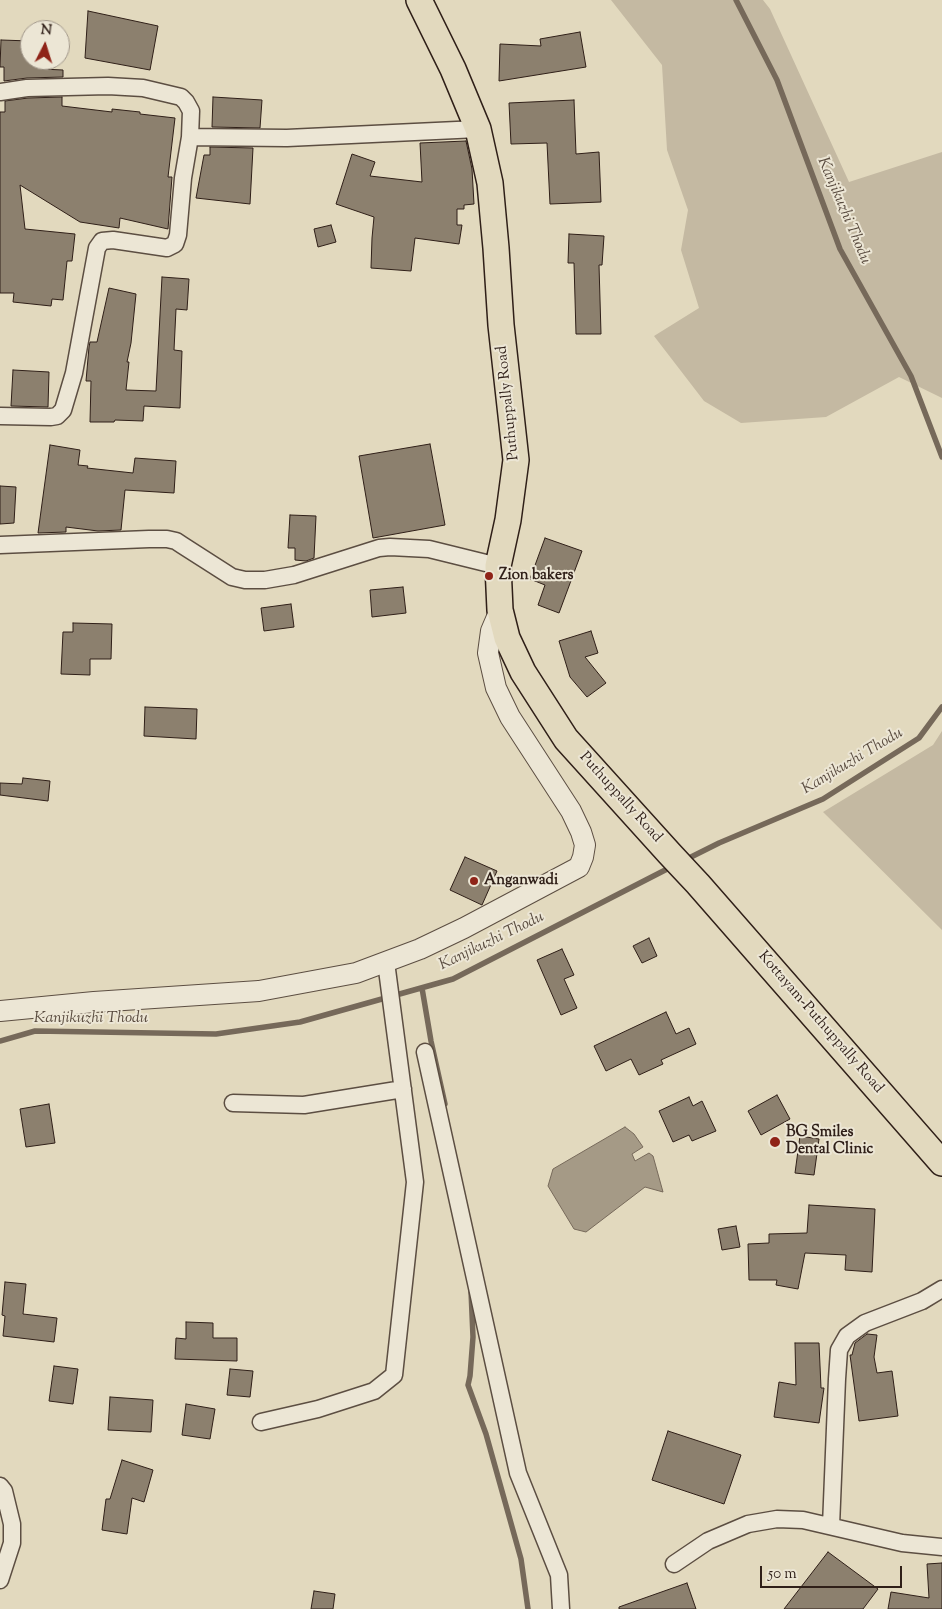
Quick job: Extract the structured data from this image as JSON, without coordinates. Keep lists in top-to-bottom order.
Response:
{
  "streets": {
    "main road": ["Puthuppally Road", "Kottayam-Puthuppally Road"]
  },
  "crossings": [
    ["Puthuppally Road", "Kottayam-Puthuppally Road"]
  ],
  "water": ["Kanjikuzhi Thodu"],
  "places": ["Zion bakers", "Anganwadi", "BG Smiles Dental Clinic"],
  "scale_bar": "50 m",
  "north": "top"
}
